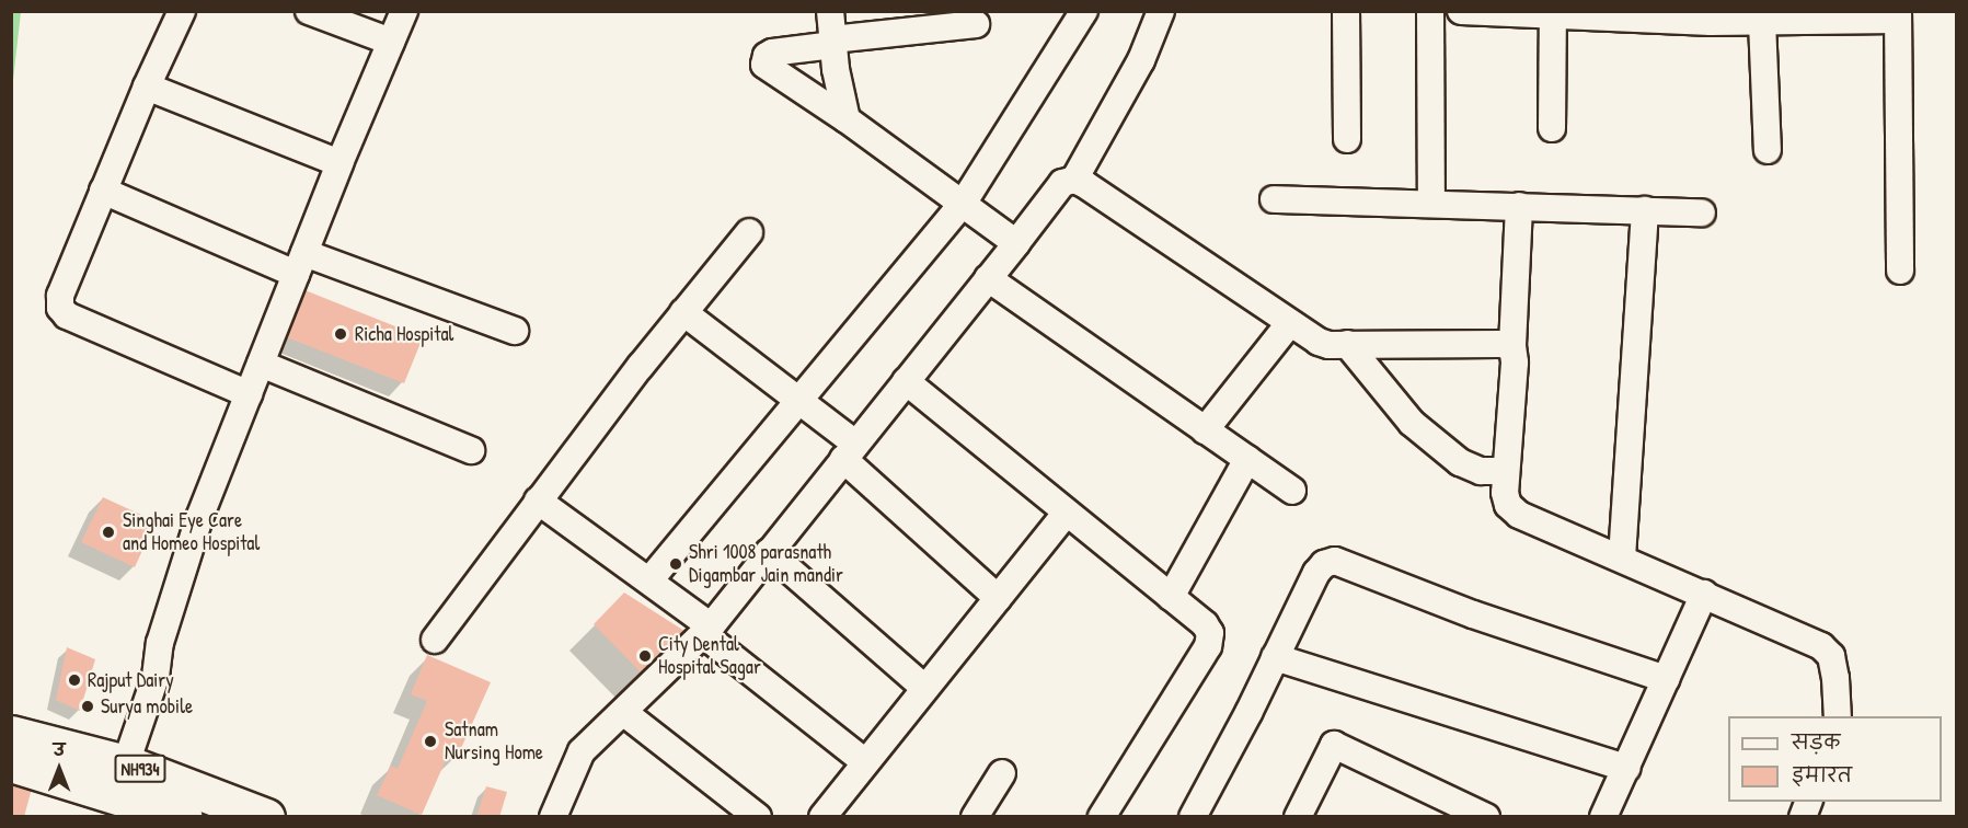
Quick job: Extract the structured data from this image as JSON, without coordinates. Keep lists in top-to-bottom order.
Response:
{
  "streets": {
    "highway": ["NH934"]
  },
  "places": [
    "Richa Hospital",
    "Singhai Eye Care and Homeo Hospital",
    "Shri 1008 parasnath Digambar Jain mandir",
    "City Dental Hospital Sagar",
    "Rajput Dairy",
    "Surya mobile",
    "Satnam Nursing Home"
  ],
  "legend": ["सड़क", "इमारत"],
  "north": "top"
}
